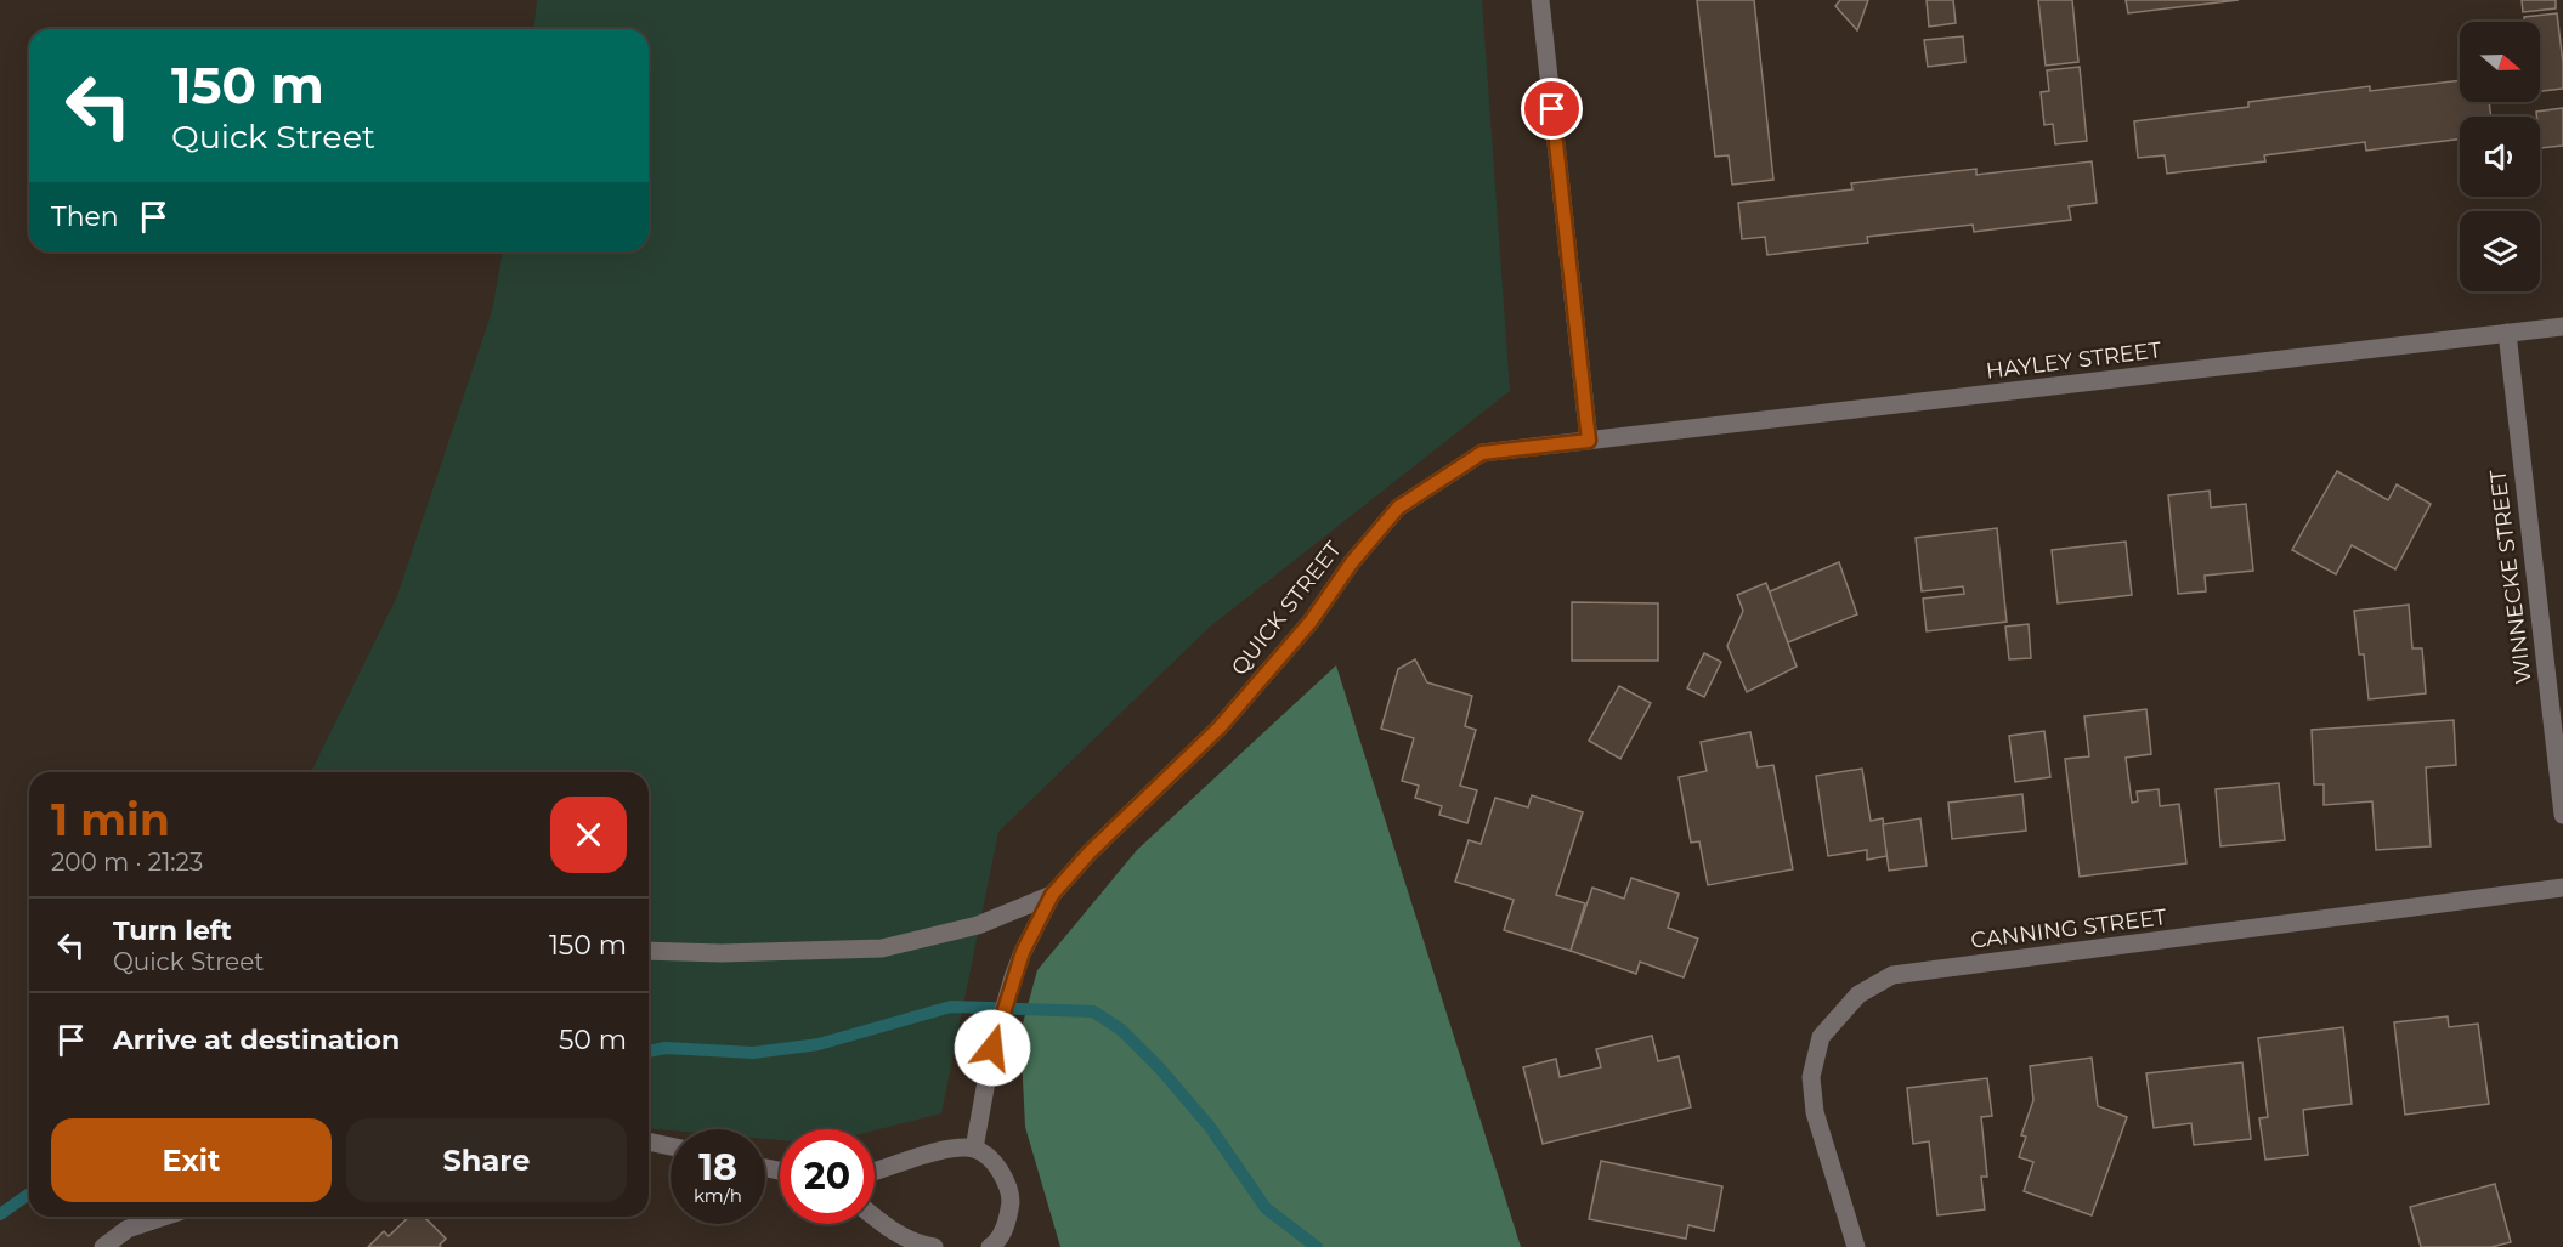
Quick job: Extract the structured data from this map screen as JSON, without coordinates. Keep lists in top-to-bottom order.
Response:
{
  "streets": {
    "street": [
      "HAYLEY STREET",
      "WINNECKE STREET",
      "QUICK STREET",
      "CANNING STREET"
    ]
  },
  "crossings": [
    ["HAYLEY STREET", "WINNECKE STREET"],
    ["HAYLEY STREET", "QUICK STREET"]
  ],
  "north": "right",
  "page": {
    "turn": ["150 m", "Quick Street"],
    "then": "Then",
    "heading": ["1 min", "200 m · 21:23"],
    "list": [
      {
        "name": "Turn left",
        "note": "Quick Street",
        "value": "150 m"
      },
      {
        "name": "Arrive at destination",
        "value": "50 m"
      }
    ],
    "buttons": ["Exit", "Share"],
    "speed": "18 km/h",
    "limit": "20"
  }
}
